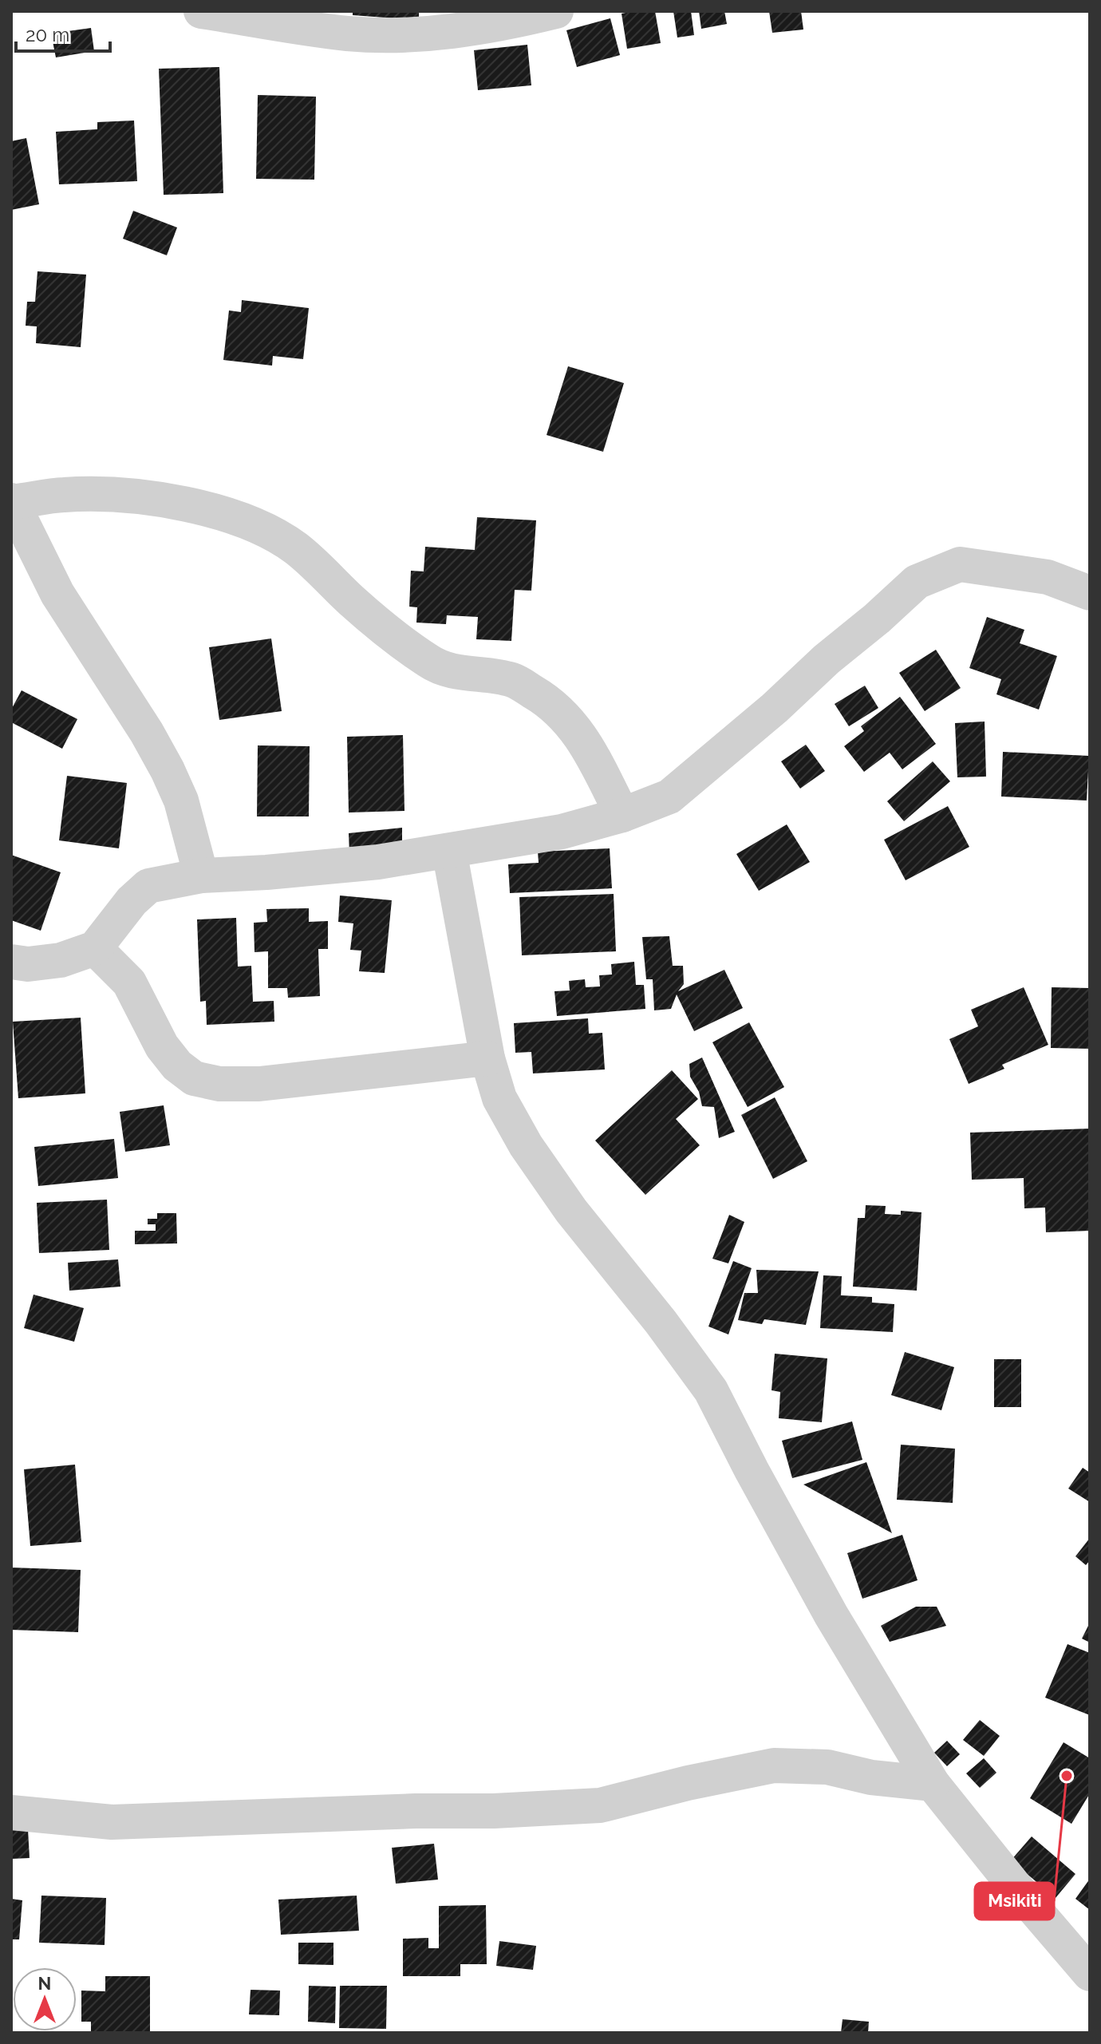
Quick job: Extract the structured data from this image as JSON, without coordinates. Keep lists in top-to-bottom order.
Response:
{
  "places": ["Msikiti"],
  "scale_bar": "20 m",
  "north": "top"
}
